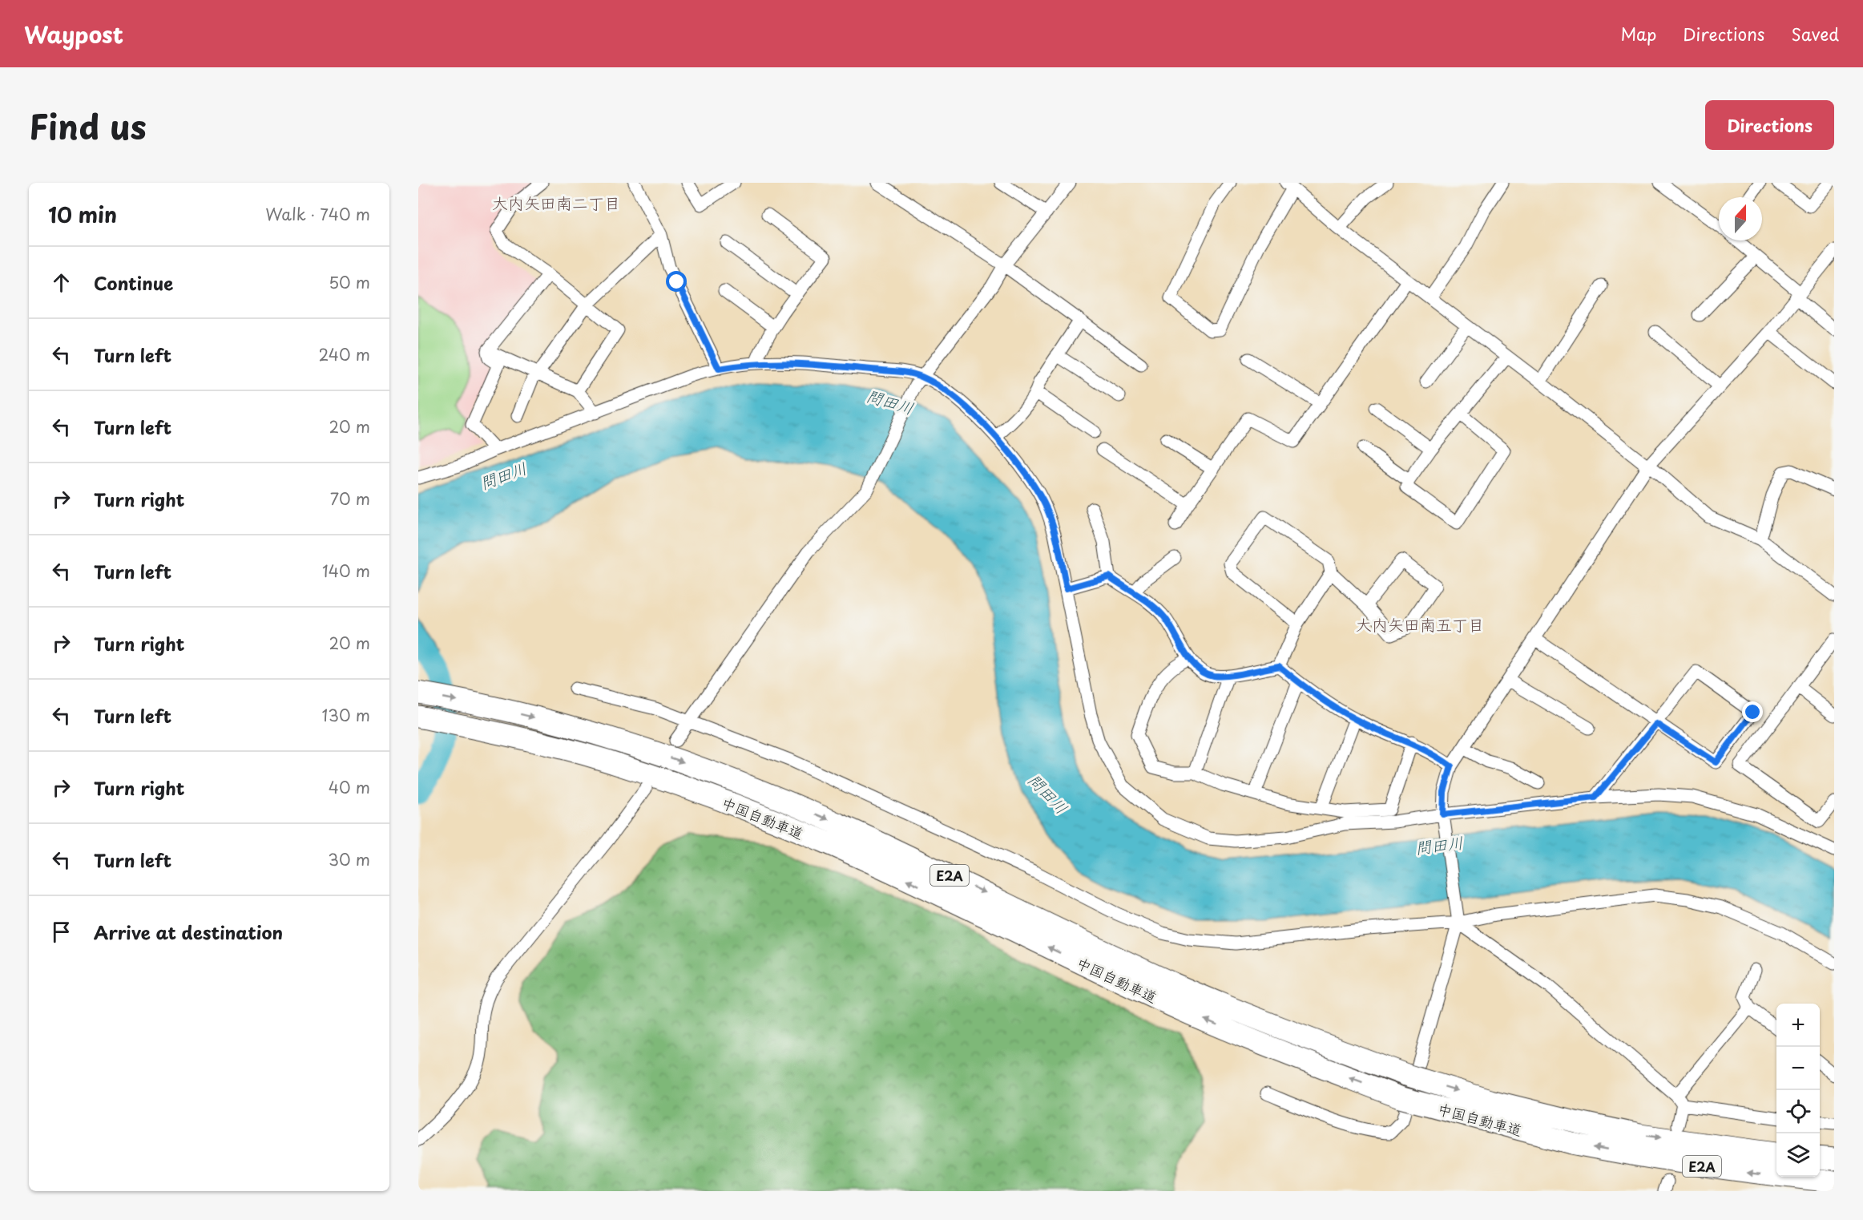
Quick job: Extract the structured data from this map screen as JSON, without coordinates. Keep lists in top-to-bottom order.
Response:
{
  "streets": {
    "highway": ["中国自動車道", "E2A"]
  },
  "districts": ["大内矢田南二丁目", "大内矢田南五丁目"],
  "water": ["問田川"],
  "north": "top",
  "page": {
    "header": "Waypost",
    "nav": ["Map", "Directions", "Saved"],
    "title": "Find us",
    "buttons": "Directions",
    "heading": ["10 min", "Walk · 740 m"],
    "list": [
      ["Continue", "50 m"],
      ["Turn left", "240 m"],
      ["Turn left", "20 m"],
      ["Turn right", "70 m"],
      ["Turn left", "140 m"],
      ["Turn right", "20 m"],
      ["Turn left", "130 m"],
      ["Turn right", "40 m"],
      ["Turn left", "30 m"],
      "Arrive at destination"
    ],
    "map_buttons": ["+", "−"]
  }
}
